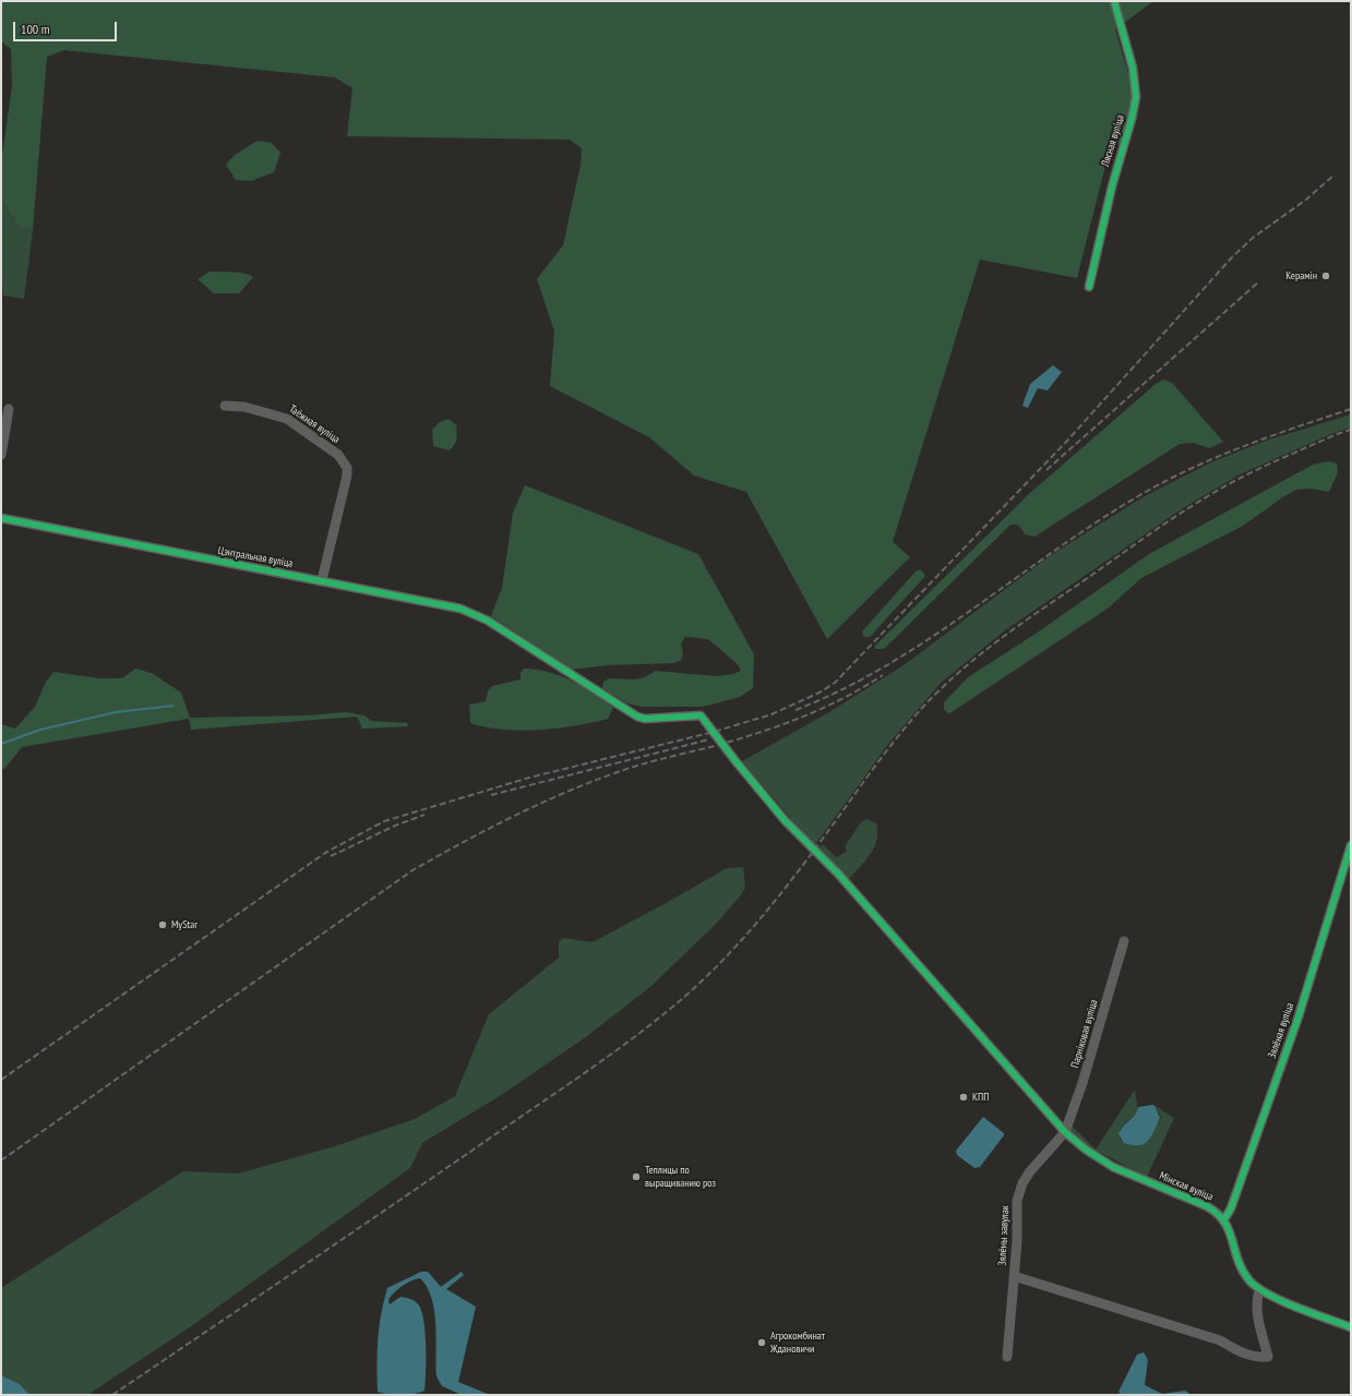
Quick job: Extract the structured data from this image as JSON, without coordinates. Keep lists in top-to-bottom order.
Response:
{
  "streets": {
    "street": [
      "Лясная вуліца",
      "Таёжная вуліца",
      "Цэнтральная вуліца",
      "Зялёная вуліца",
      "Парніковая вуліца",
      "Мінская вуліца",
      "Зялёны завулак"
    ]
  },
  "crossings": [
    ["Таёжная вуліца", "Цэнтральная вуліца"],
    ["Цэнтральная вуліца", "Парніковая вуліца"],
    ["Цэнтральная вуліца", "Мінская вуліца"],
    ["Цэнтральная вуліца", "Зялёны завулак"],
    ["Зялёная вуліца", "Мінская вуліца"],
    ["Парніковая вуліца", "Мінская вуліца"],
    ["Парніковая вуліца", "Зялёны завулак"],
    ["Мінская вуліца", "Зялёны завулак"]
  ],
  "places": [
    "Керамін",
    "MyStar",
    "КПП",
    "Теплицы по выращиванию роз",
    "Агрокомбинат Ждановичи"
  ],
  "scale_bar": "100 m"
}
